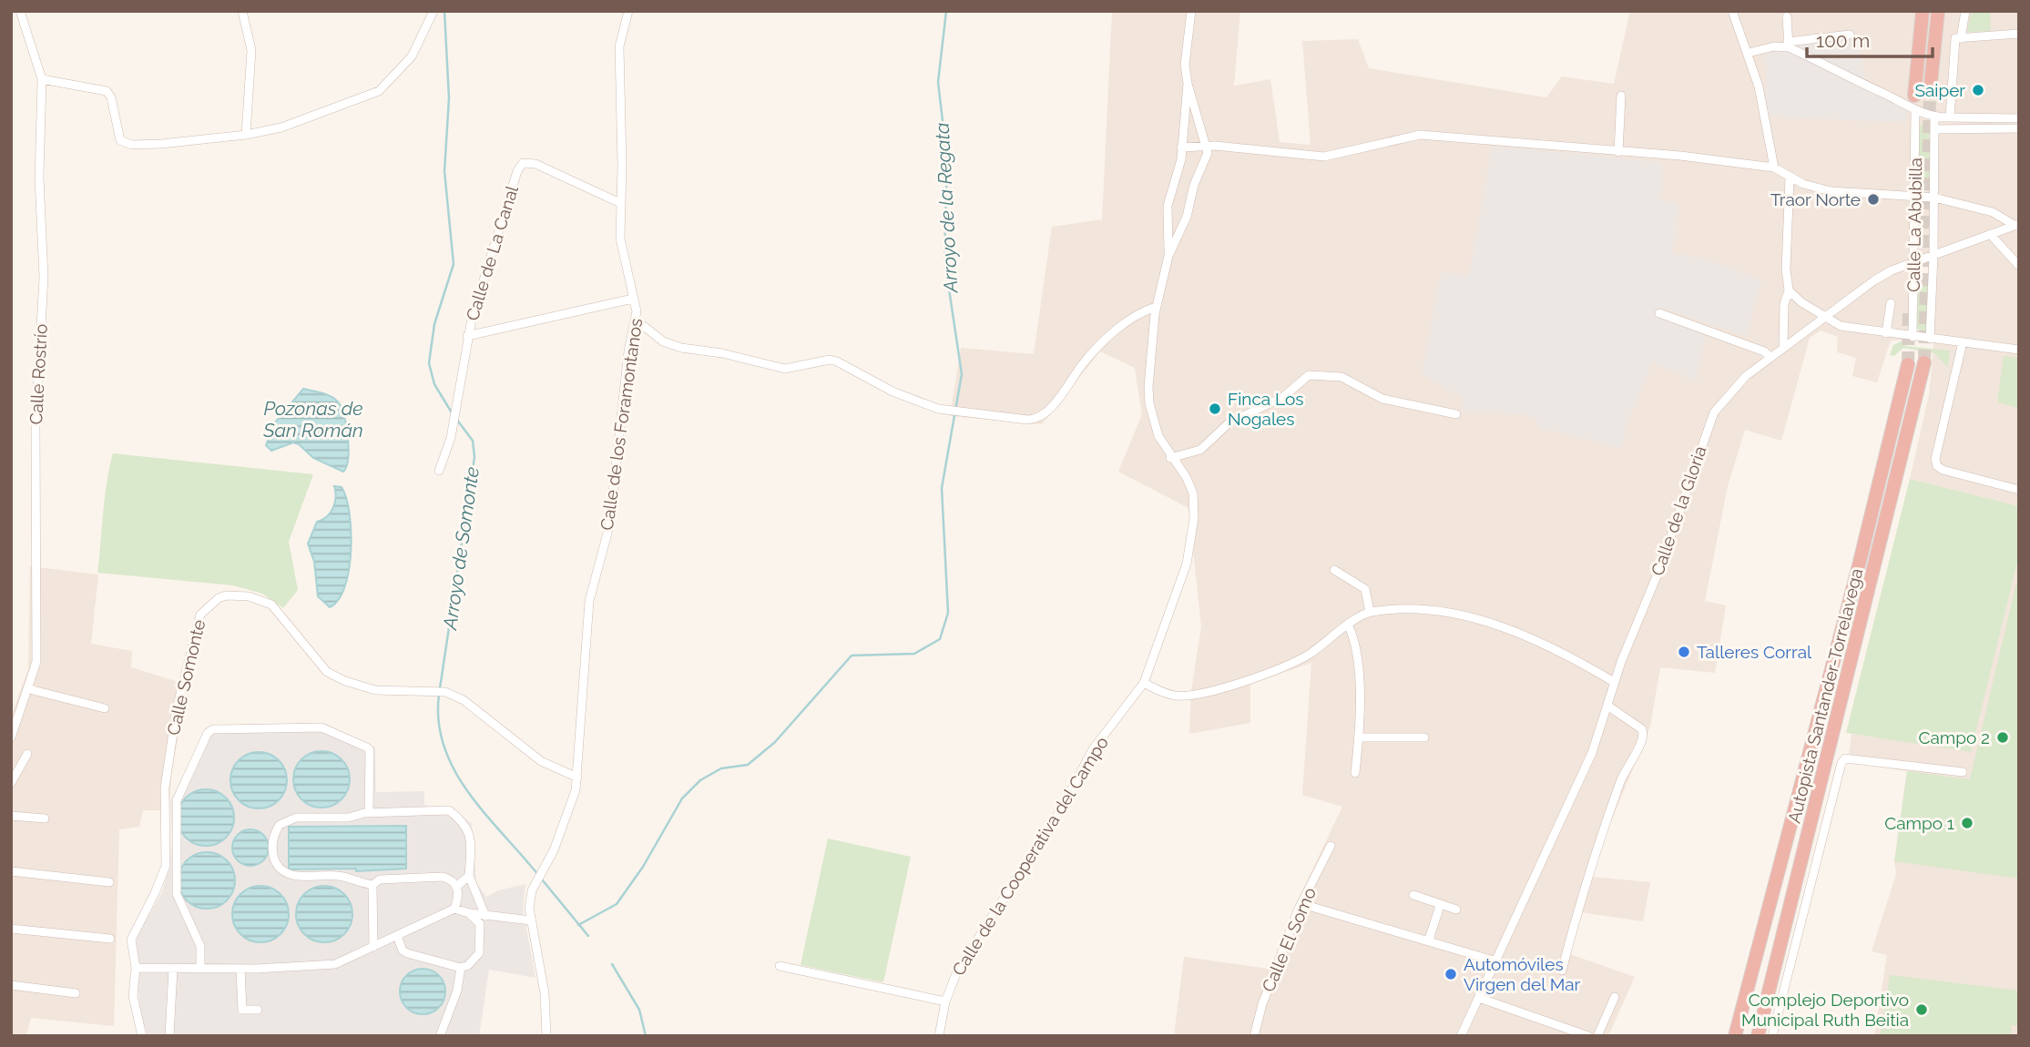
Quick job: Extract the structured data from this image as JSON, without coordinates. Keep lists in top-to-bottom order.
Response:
{
  "streets": {
    "highway": ["Autopista Santander-Torrelavega"],
    "street": [
      "Calle La Abubilla",
      "Calle de La Canal",
      "Calle Rostrío",
      "Calle de los Foramontanos",
      "Calle de la Gloria",
      "Calle Somonte",
      "Calle de la Cooperativa del Campo",
      "Calle El Somo"
    ]
  },
  "crossings": [
    ["Calle La Abubilla", "Calle de la Gloria"],
    ["Calle de La Canal", "Calle de los Foramontanos"],
    ["Calle de los Foramontanos", "Calle Somonte"]
  ],
  "water": ["Arroyo de la Regata", "Pozonas de San Román", "Arroyo de Somonte"],
  "places": [
    "Saiper",
    "Traor Norte",
    "Finca Los Nogales",
    "Talleres Corral",
    "Campo 2",
    "Campo 1",
    "Automóviles Virgen del Mar",
    "Complejo Deportivo Municipal Ruth Beitia"
  ],
  "scale_bar": "100 m"
}
